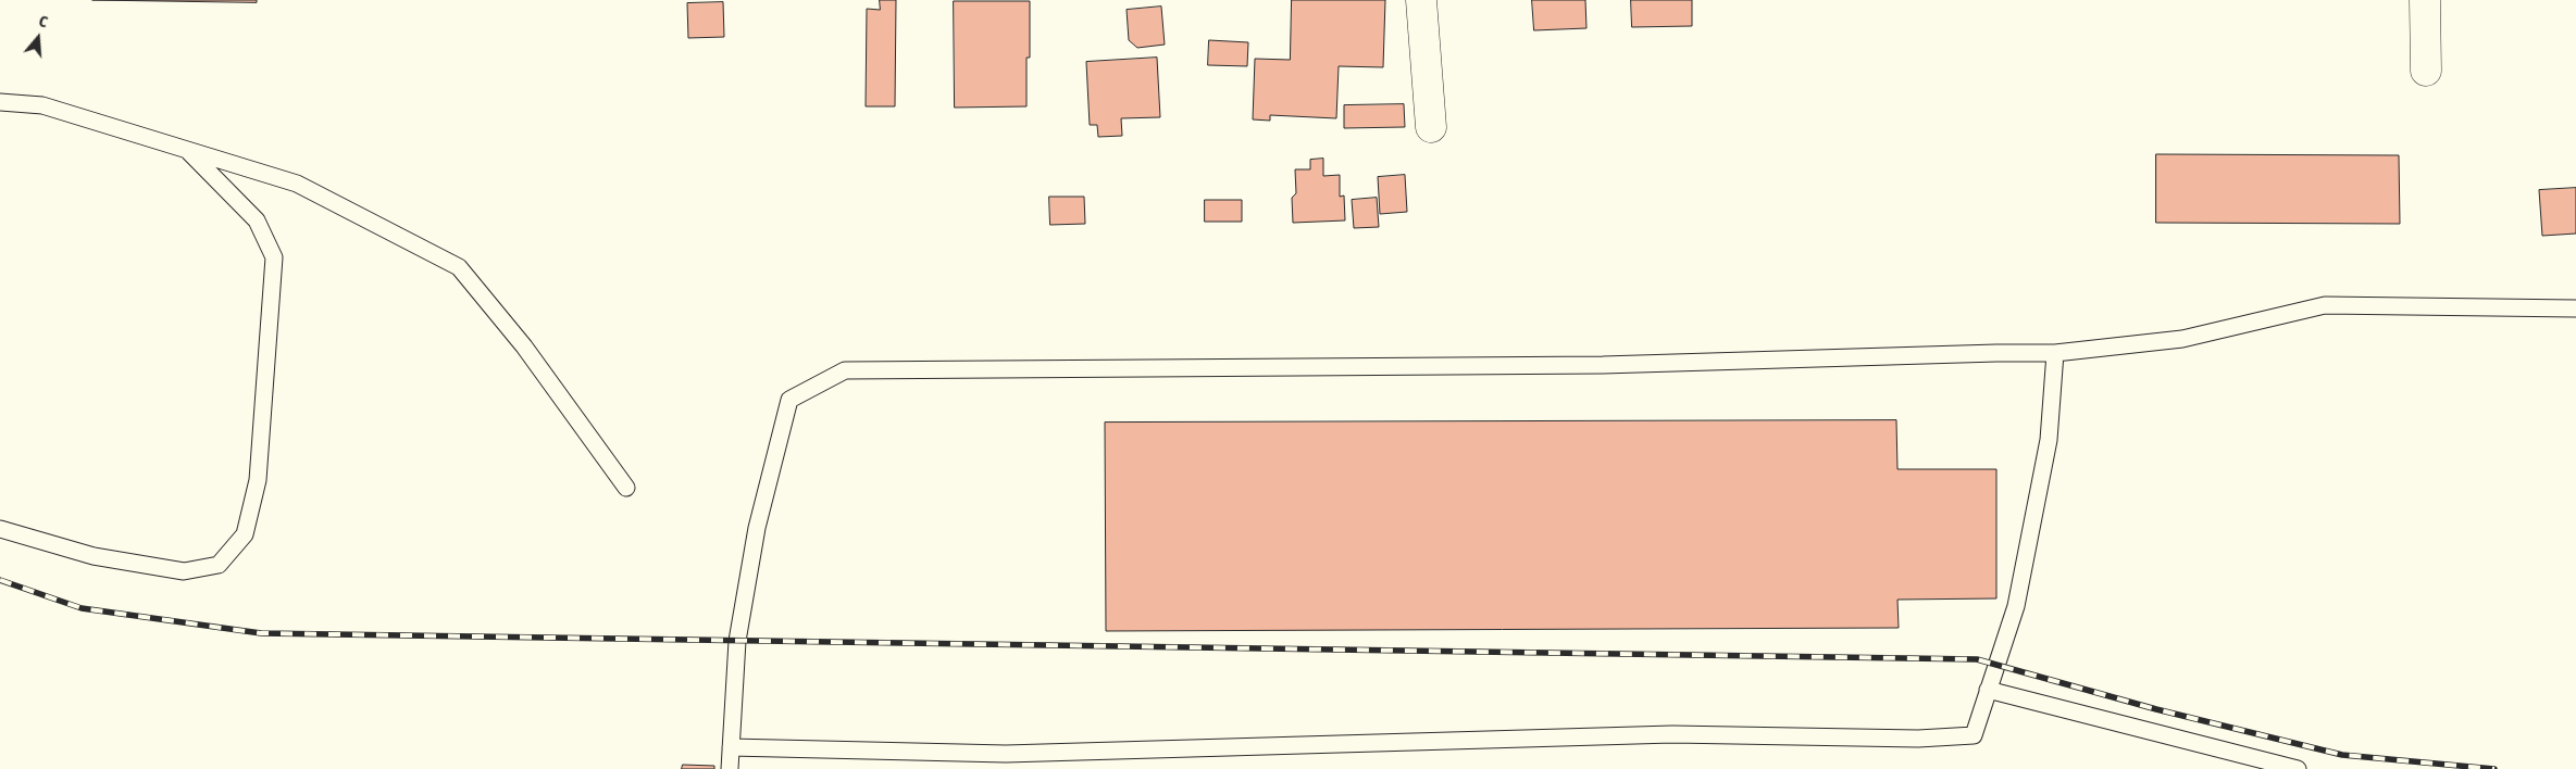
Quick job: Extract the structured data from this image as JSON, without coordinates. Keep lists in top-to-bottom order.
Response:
{
  "north": "top"
}
